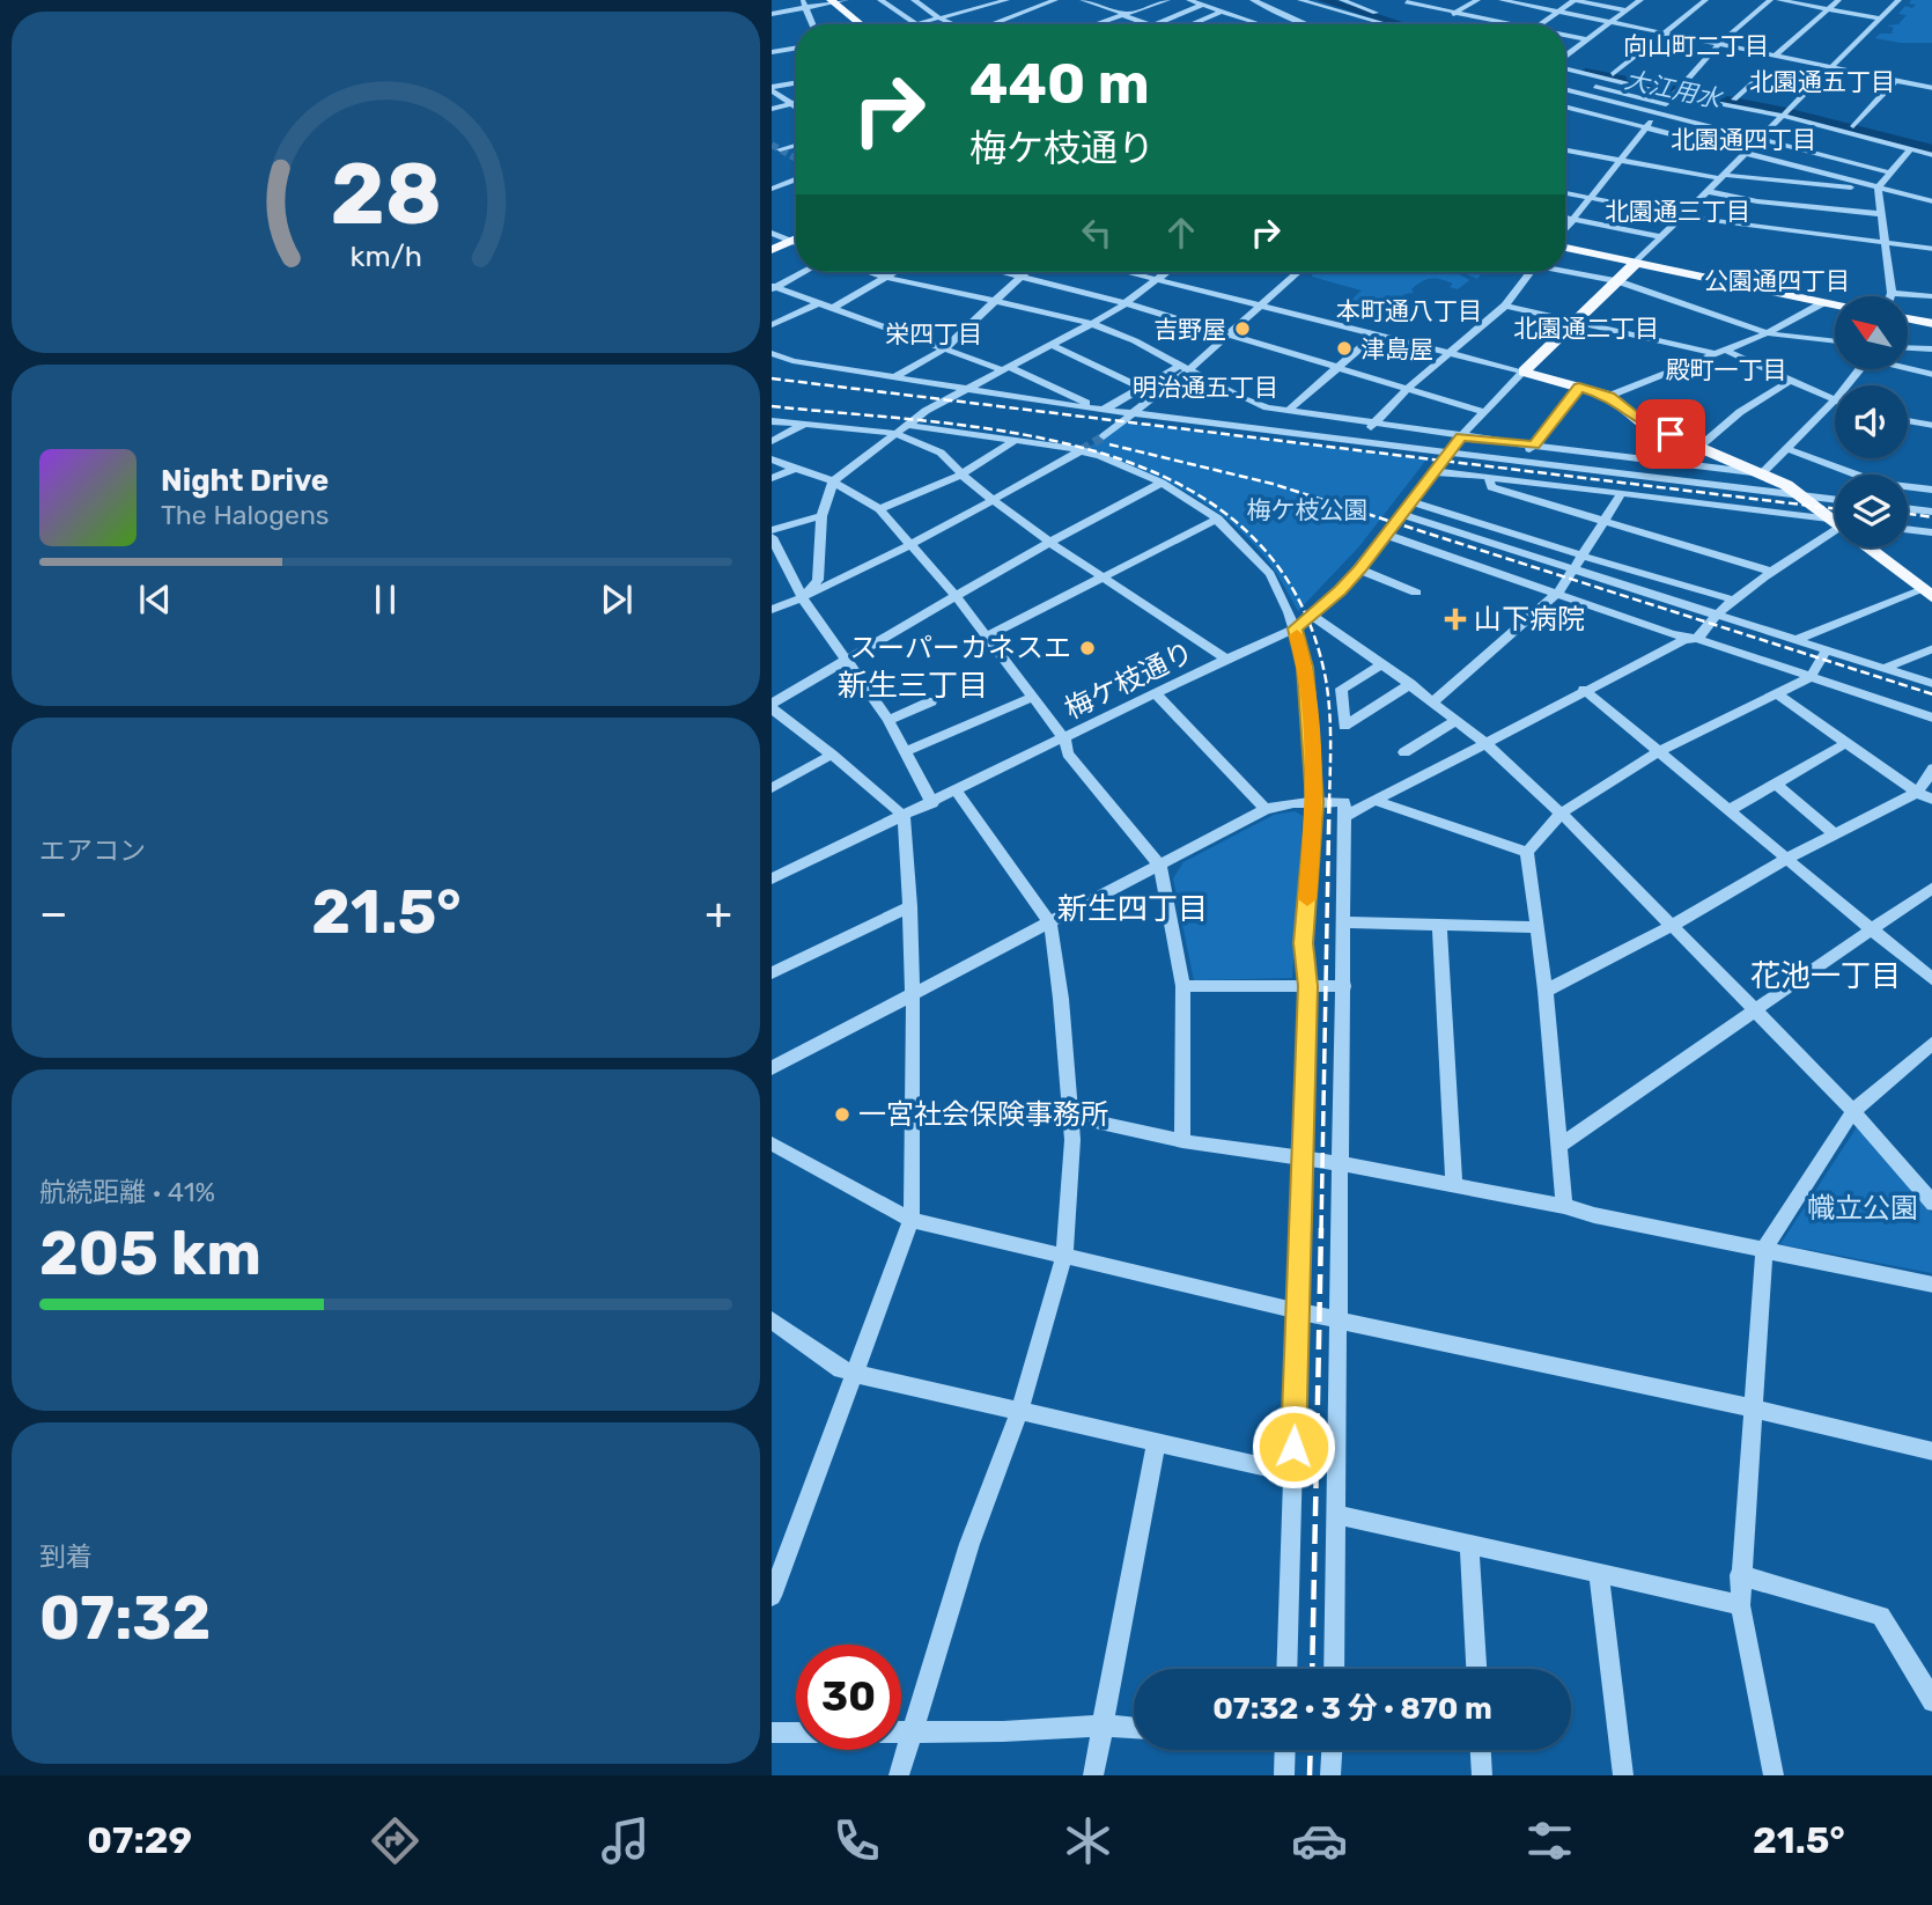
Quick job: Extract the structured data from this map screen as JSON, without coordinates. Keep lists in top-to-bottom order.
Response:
{
  "streets": {
    "street": ["梅ケ枝通り"]
  },
  "districts": [
    "向山町二丁目",
    "北園通五丁目",
    "北園通四丁目",
    "北園通三丁目",
    "公園通四丁目",
    "本町通八丁目",
    "北園通二丁目",
    "栄四丁目",
    "殿町一丁目",
    "明治通五丁目",
    "新生三丁目",
    "新生四丁目",
    "花池一丁目"
  ],
  "water": ["大江用水"],
  "parks": ["梅ケ枝公園", "幟立公園"],
  "places": {
    "other": [
      "吉野屋",
      "津島屋",
      "スーパーカネスエ",
      "一宮社会保険事務所"
    ],
    "health": ["山下病院"]
  },
  "north": "top left",
  "page": {
    "turn": ["440 m", "梅ケ枝通り"],
    "song": ["Night Drive", "The Halogens"],
    "tile": [
      "エアコン",
      ["航続距離 · 41%", "205 km"],
      ["到着", "07:32"]
    ],
    "heat": ["−", "21.5°", "+"],
    "limit": "30",
    "trip": "07:32 · 3 分 · 870 m",
    "tabs": ["07:29", "21.5°"],
    "gauge": ["28", "km/h"]
  }
}
